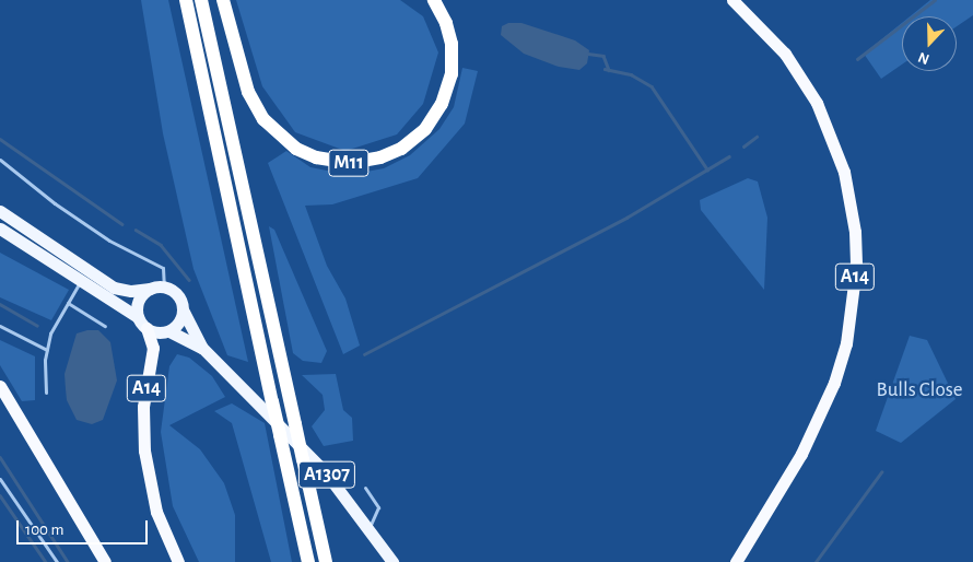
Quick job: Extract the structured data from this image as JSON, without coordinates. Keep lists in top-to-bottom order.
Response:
{
  "streets": {
    "highway": ["M11", "A14"],
    "main road": ["A1307"]
  },
  "crossings": [
    ["A14", "A1307"]
  ],
  "parks": ["Bulls Close"],
  "scale_bar": "100 m",
  "north": "bottom"
}
